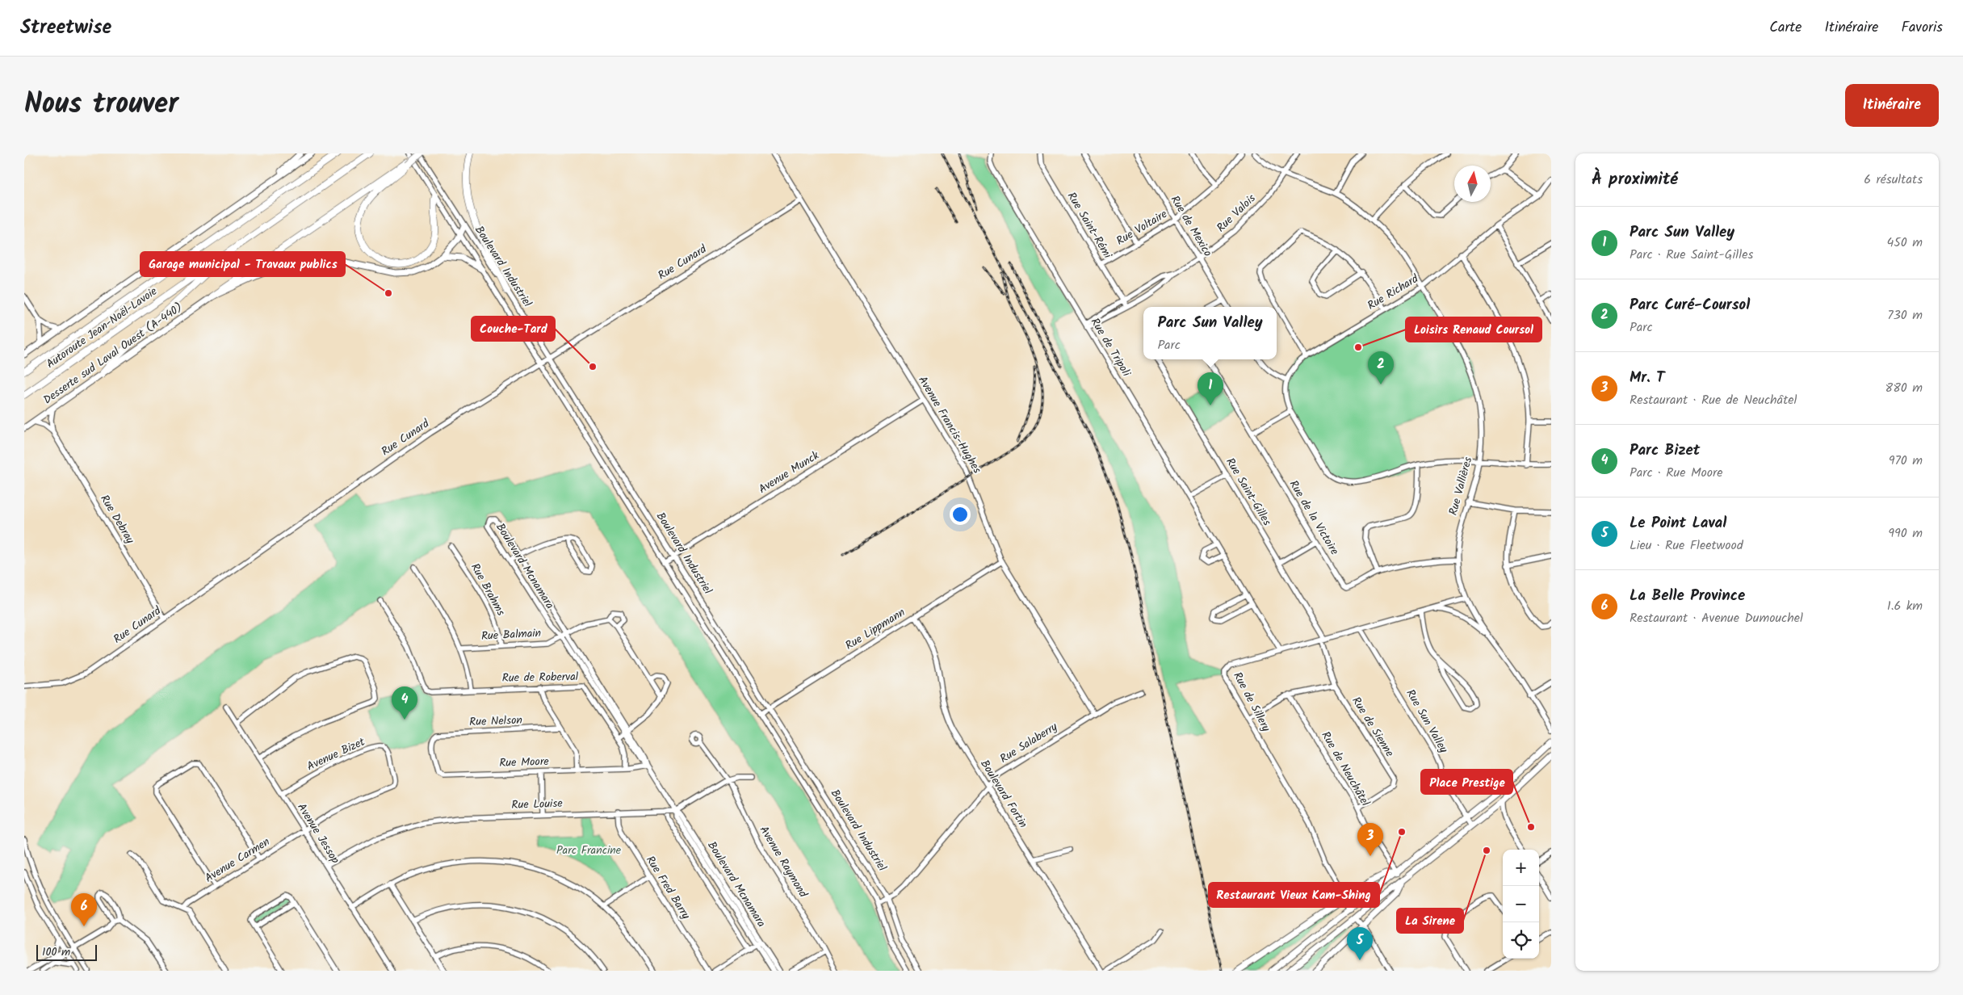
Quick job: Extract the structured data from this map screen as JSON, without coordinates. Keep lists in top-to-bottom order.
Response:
{
  "streets": {
    "highway": ["Autoroute Jean-Noël-Lavoie"],
    "main road": ["Desserte sud Laval Ouest (A-440)"],
    "street": [
      "Rue Valois",
      "Rue Saint-Rémi",
      "Rue de Mexico",
      "Rue Voltaire",
      "Rue Cunard",
      "Boulevard Industriel",
      "Rue Richard",
      "Rue de Tripoli",
      "Avenue Francis-Hughes",
      "Avenue Munck",
      "Rue Vallières",
      "Rue Saint-Gilles",
      "Rue de la Victoire",
      "Rue Debray",
      "Boulevard Mcnamara",
      "Rue Brahms",
      "Rue Lippmann",
      "Rue Balmain",
      "Rue de Roberval",
      "Rue de Sillery",
      "Rue Nelson",
      "Rue Sun Valley",
      "Rue de Sienne",
      "Rue Salaberry",
      "Avenue Bizet",
      "Rue Moore",
      "Rue de Neuchâtel",
      "Boulevard Fortin",
      "Rue Louise",
      "Avenue Jessop",
      "Avenue Carmen",
      "Avenue Raymond",
      "Rue Fred Barry"
    ]
  },
  "crossings": [
    ["Rue Valois", "Rue Saint-Rémi"],
    ["Rue Valois", "Rue de Mexico"],
    ["Rue Valois", "Rue de Tripoli"],
    ["Rue Valois", "Rue Vallières"],
    ["Rue Saint-Rémi", "Rue Voltaire"],
    ["Rue de Mexico", "Rue Voltaire"],
    ["Rue Cunard", "Boulevard Industriel"],
    ["Rue Cunard", "Avenue Francis-Hughes"],
    ["Rue Cunard", "Rue Debray"],
    ["Boulevard Industriel", "Desserte sud Laval Ouest (A-440)"],
    ["Boulevard Industriel", "Avenue Munck"],
    ["Boulevard Industriel", "Rue Lippmann"],
    ["Boulevard Industriel", "Rue Salaberry"],
    ["Rue Richard", "Rue Vallières"],
    ["Rue de Tripoli", "Rue de Sillery"],
    ["Desserte sud Laval Ouest (A-440)", "Rue Debray"],
    ["Avenue Francis-Hughes", "Avenue Munck"],
    ["Avenue Francis-Hughes", "Rue Lippmann"],
    ["Avenue Francis-Hughes", "Rue Salaberry"],
    ["Rue Vallières", "Rue de la Victoire"],
    ["Rue Vallières", "Rue de Sillery"],
    ["Rue Saint-Gilles", "Rue de Sillery"],
    ["Rue Saint-Gilles", "Rue de Sienne"],
    ["Boulevard Mcnamara", "Rue Balmain"],
    ["Boulevard Mcnamara", "Rue Moore"],
    ["Boulevard Mcnamara", "Rue Louise"],
    ["Rue Brahms", "Rue Balmain"],
    ["Rue Lippmann", "Boulevard Fortin"],
    ["Rue de Roberval", "Rue Moore"],
    ["Rue de Sillery", "Rue Sun Valley"],
    ["Rue de Sillery", "Rue de Sienne"],
    ["Rue Nelson", "Rue Moore"],
    ["Rue de Sienne", "Rue de Neuchâtel"],
    ["Rue Salaberry", "Boulevard Fortin"],
    ["Avenue Bizet", "Avenue Jessop"],
    ["Avenue Bizet", "Avenue Carmen"],
    ["Rue Louise", "Avenue Jessop"],
    ["Rue Louise", "Rue Fred Barry"],
    ["Avenue Jessop", "Avenue Carmen"]
  ],
  "parks": ["Parc Francine"],
  "places": [
    "Garage municipal - Travaux publics",
    "Loisirs Renaud Coursol",
    "Couche-Tard",
    "Place Prestige",
    "Restaurant Vieux Kam-Shing",
    "La Sirene"
  ],
  "scale_bar": "100 m",
  "north": "top",
  "page": {
    "header": "Streetwise",
    "nav": ["Carte", "Itinéraire", "Favoris"],
    "title": "Nous trouver",
    "buttons": "Itinéraire",
    "heading": ["À proximité", "6 résultats"],
    "list": [
      {
        "mark": "1",
        "name": "Parc Sun Valley",
        "note": "Parc · Rue Saint-Gilles",
        "value": "450 m"
      },
      {
        "mark": "2",
        "name": "Parc Curé-Coursol",
        "note": "Parc",
        "value": "730 m"
      },
      {
        "mark": "3",
        "name": "Mr. T",
        "note": "Restaurant · Rue de Neuchâtel",
        "value": "880 m"
      },
      {
        "mark": "4",
        "name": "Parc Bizet",
        "note": "Parc · Rue Moore",
        "value": "970 m"
      },
      {
        "mark": "5",
        "name": "Le Point Laval",
        "note": "Lieu · Rue Fleetwood",
        "value": "990 m"
      },
      {
        "mark": "6",
        "name": "La Belle Province",
        "note": "Restaurant · Avenue Dumouchel",
        "value": "1.6 km"
      }
    ],
    "popup": ["Parc Sun Valley", "Parc"],
    "pins": [
      "2",
      "1",
      "4",
      "3",
      "6",
      "5"
    ],
    "map_buttons": ["+", "−"],
    "scale": "100 m"
  }
}
